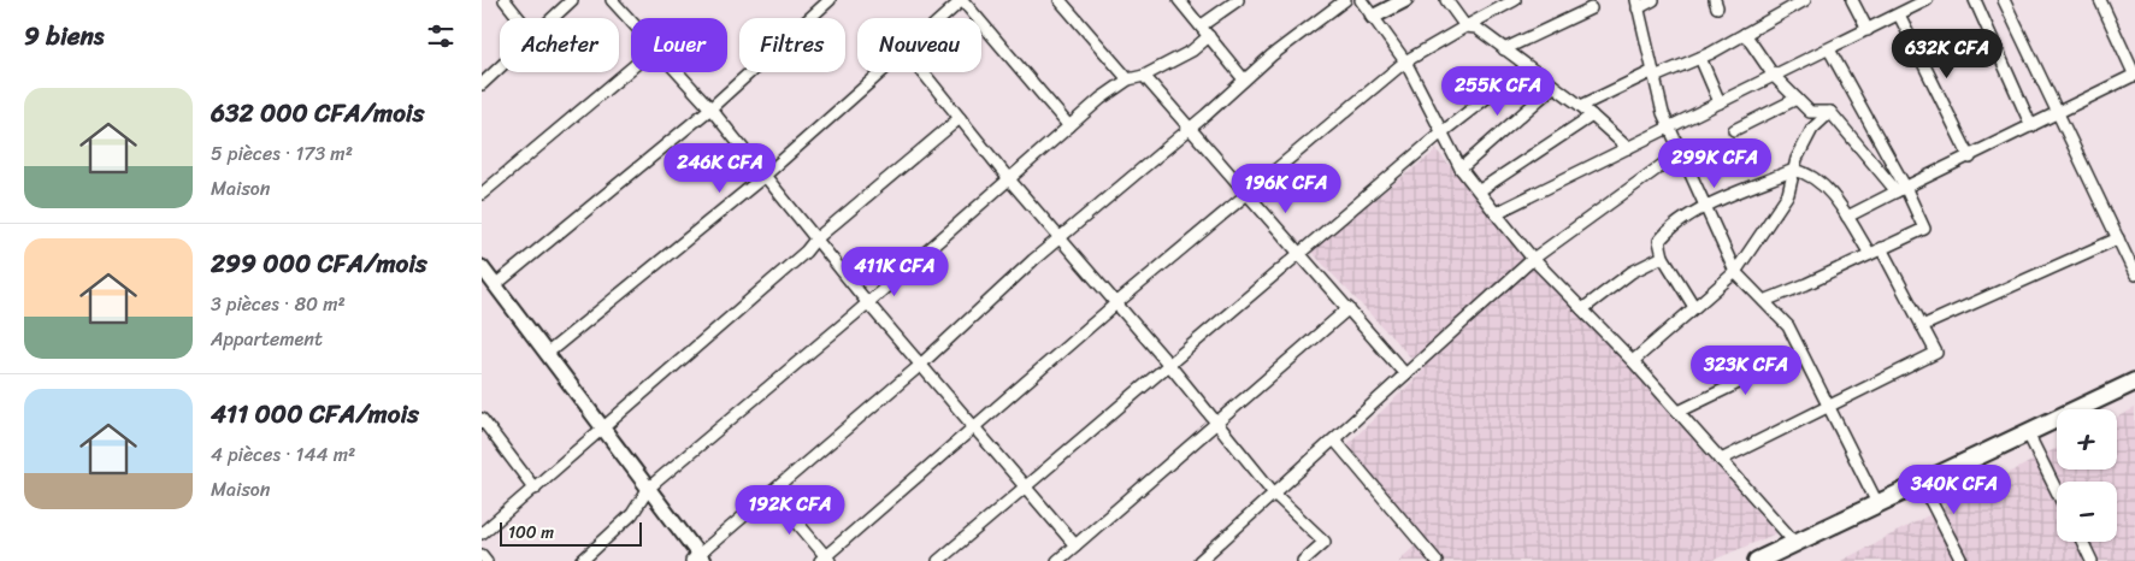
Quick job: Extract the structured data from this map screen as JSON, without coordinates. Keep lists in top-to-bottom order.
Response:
{
  "scale_bar": "100 m",
  "page": {
    "heading": "9 biens",
    "chip": [
      "Acheter",
      "Louer",
      "Filtres",
      "Nouveau"
    ],
    "price": [
      "632K CFA",
      "255K CFA",
      "299K CFA",
      "246K CFA",
      "196K CFA",
      "411K CFA",
      "323K CFA",
      "340K CFA",
      "192K CFA"
    ],
    "list": [
      {
        "name": "632 000 CFA/mois",
        "note": "5 pièces · 173 m² · Maison"
      },
      {
        "name": "299 000 CFA/mois",
        "note": "3 pièces · 80 m² · Appartement"
      },
      {
        "name": "411 000 CFA/mois",
        "note": "4 pièces · 144 m² · Maison"
      }
    ],
    "map_buttons": ["+", "−"],
    "scale": "100 m"
  }
}
